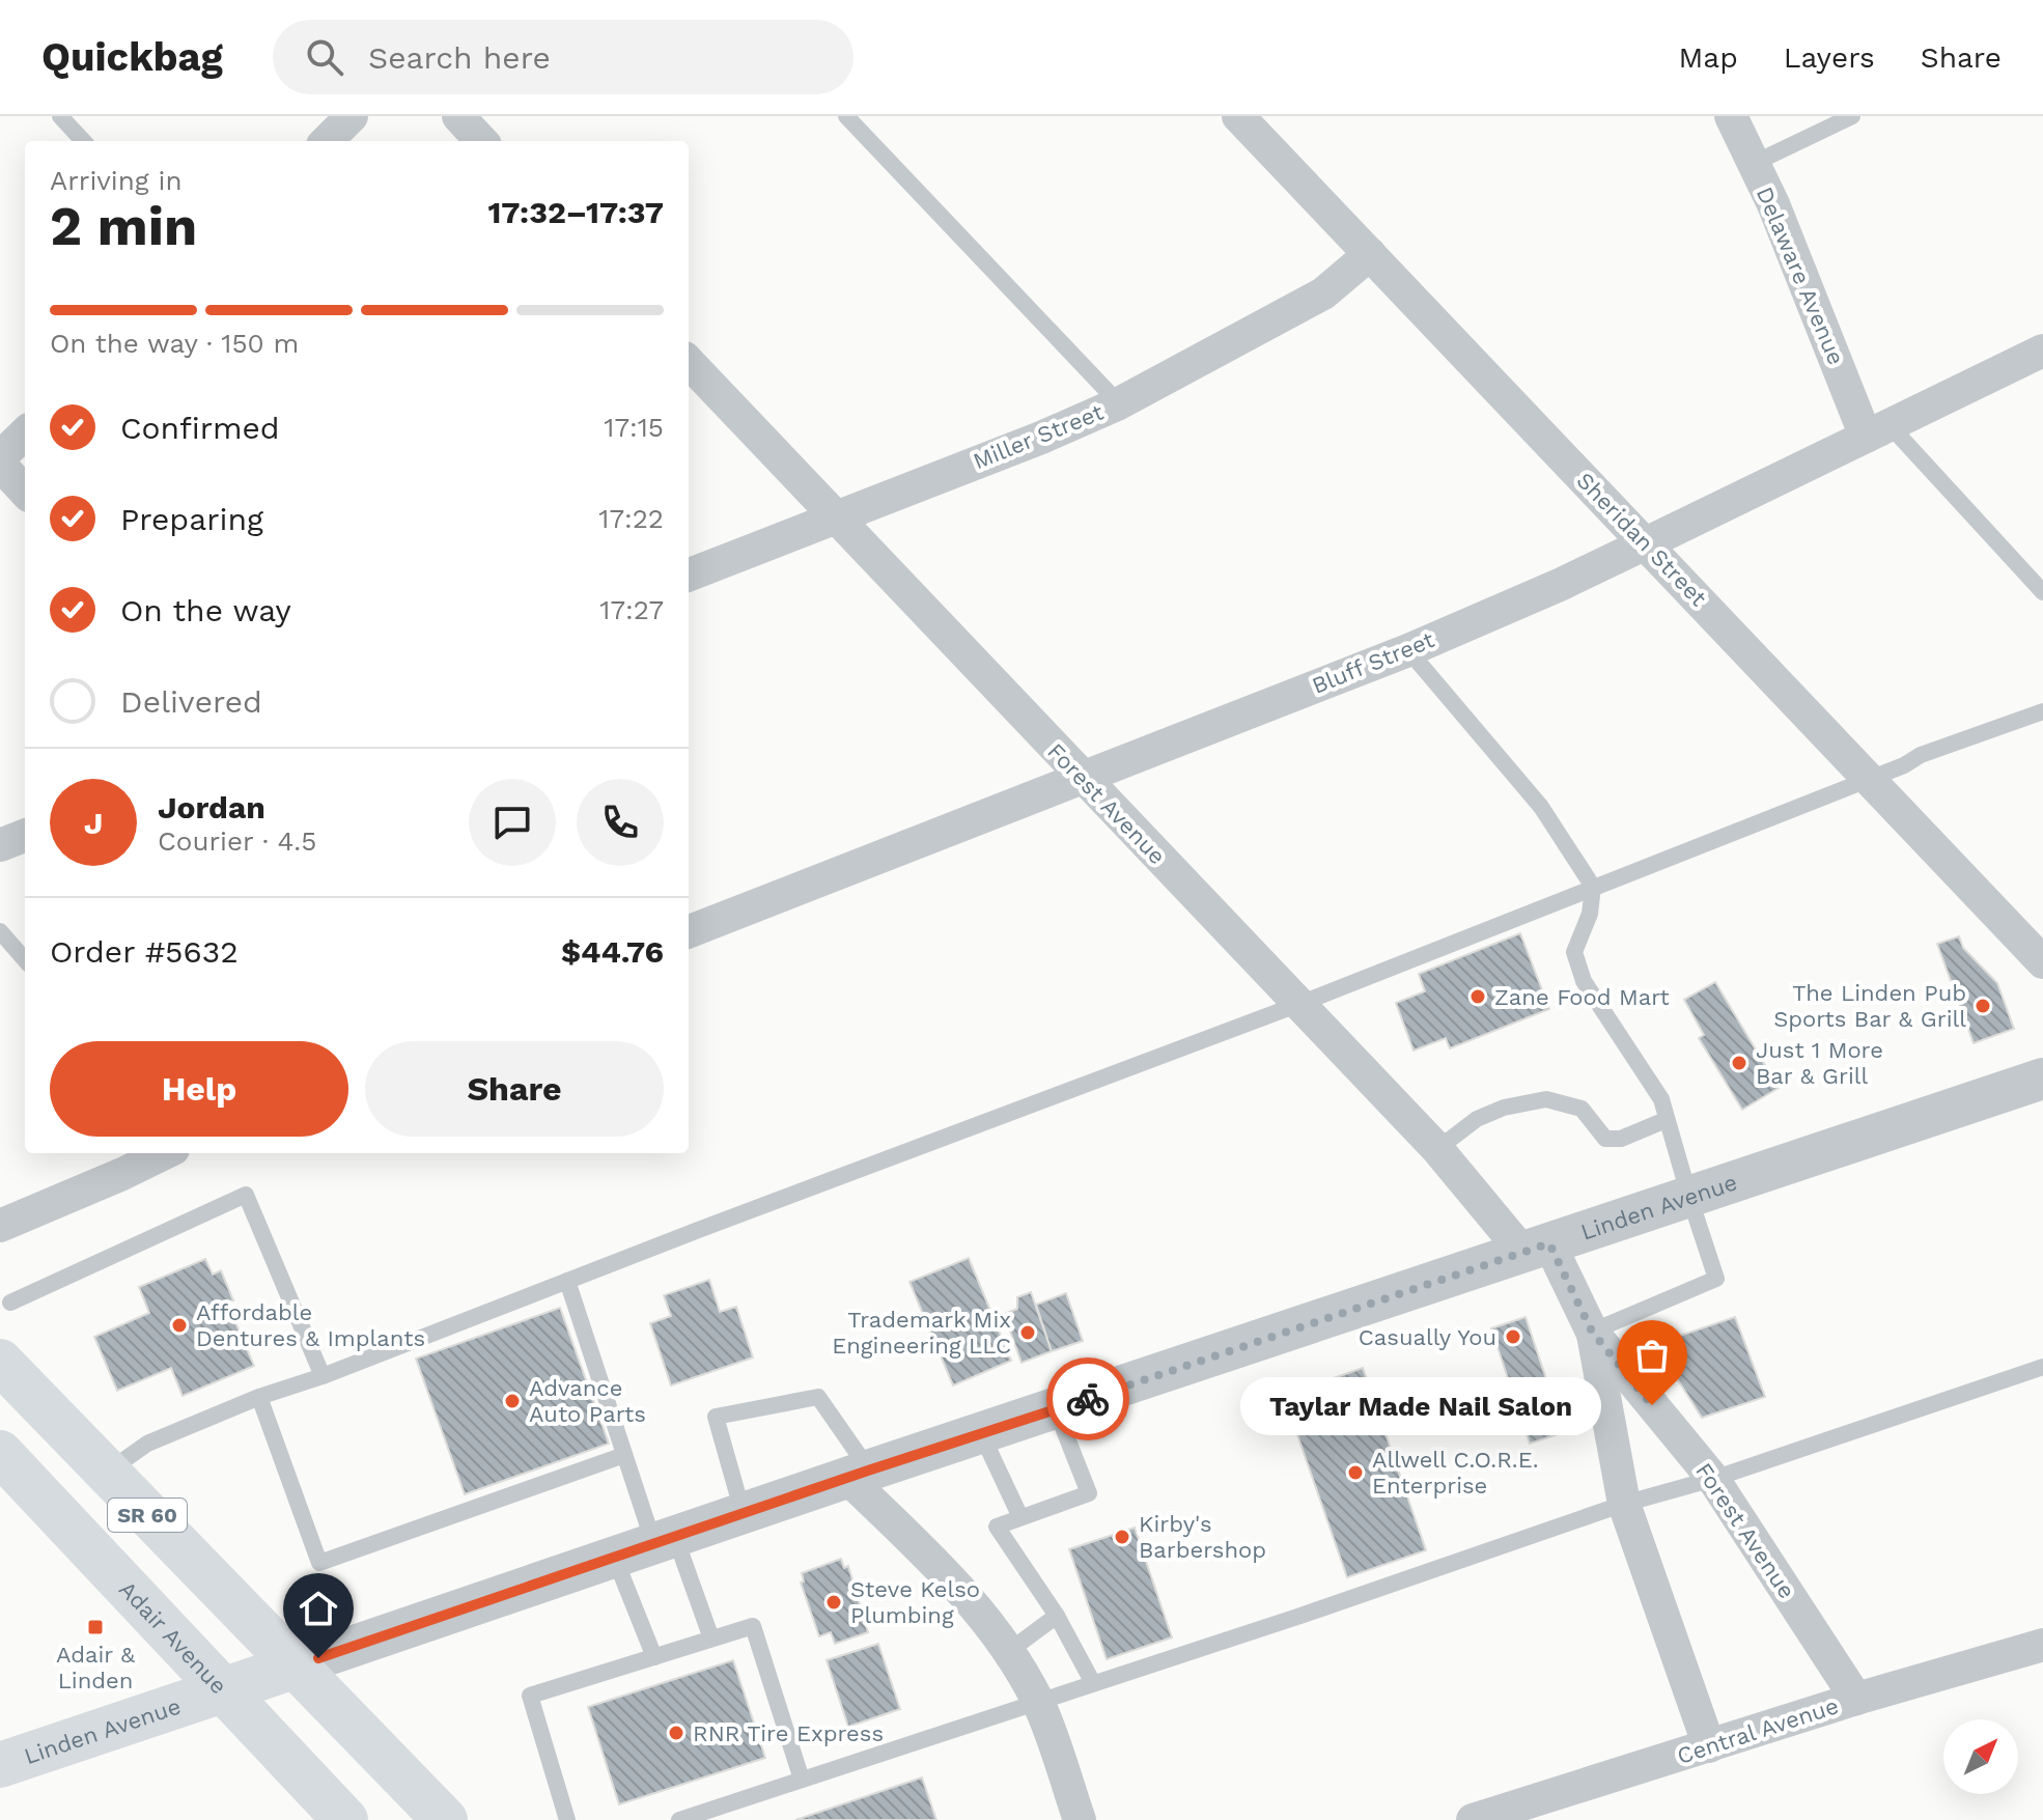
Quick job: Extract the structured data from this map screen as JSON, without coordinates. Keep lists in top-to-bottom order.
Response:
{
  "streets": {
    "main road": ["Linden Avenue", "SR 60", "Adair Avenue"],
    "street": [
      "Delaware Avenue",
      "Miller Street",
      "Sheridan Street",
      "Bluff Street",
      "Forest Avenue",
      "Central Avenue"
    ]
  },
  "crossings": [
    ["Delaware Avenue", "Bluff Street"],
    ["Miller Street", "Sheridan Street"],
    ["Miller Street", "Forest Avenue"],
    ["Sheridan Street", "Bluff Street"],
    ["Bluff Street", "Forest Avenue"],
    ["Forest Avenue", "Linden Avenue"],
    ["Forest Avenue", "Central Avenue"],
    ["Linden Avenue", "SR 60"],
    ["Linden Avenue", "Adair Avenue"]
  ],
  "places": {
    "other": [
      "Zane Food Mart",
      "The Linden Pub Sports Bar & Grill",
      "Just 1 More Bar & Grill",
      "Affordable Dentures & Implants",
      "Trademark Mix Engineering LLC",
      "Casually You",
      "Advance Auto Parts",
      "Taylar Made Nail Salon",
      "Allwell C.O.R.E. Enterprise",
      "Kirby's Barbershop",
      "Steve Kelso Plumbing",
      "RNR Tire Express"
    ],
    "transit": ["Adair & Linden"]
  },
  "north": "top right",
  "page": {
    "header": "Quickbag",
    "search": "Search here",
    "nav": ["Map", "Layers", "Share"],
    "heading": ["2 min", "Arriving in", "17:32–17:37"],
    "panel": [
      "Jordan",
      "Courier · 4.5",
      "Order #5632",
      "$44.76"
    ],
    "bar": "On the way · 150 m",
    "list": [
      ["Confirmed", "17:15"],
      ["Preparing", "17:22"],
      ["On the way", "17:27"],
      "Delivered"
    ],
    "round": "J",
    "buttons": ["Help", "Share"],
    "bubble": "Taylar Made Nail Salon"
  }
}
